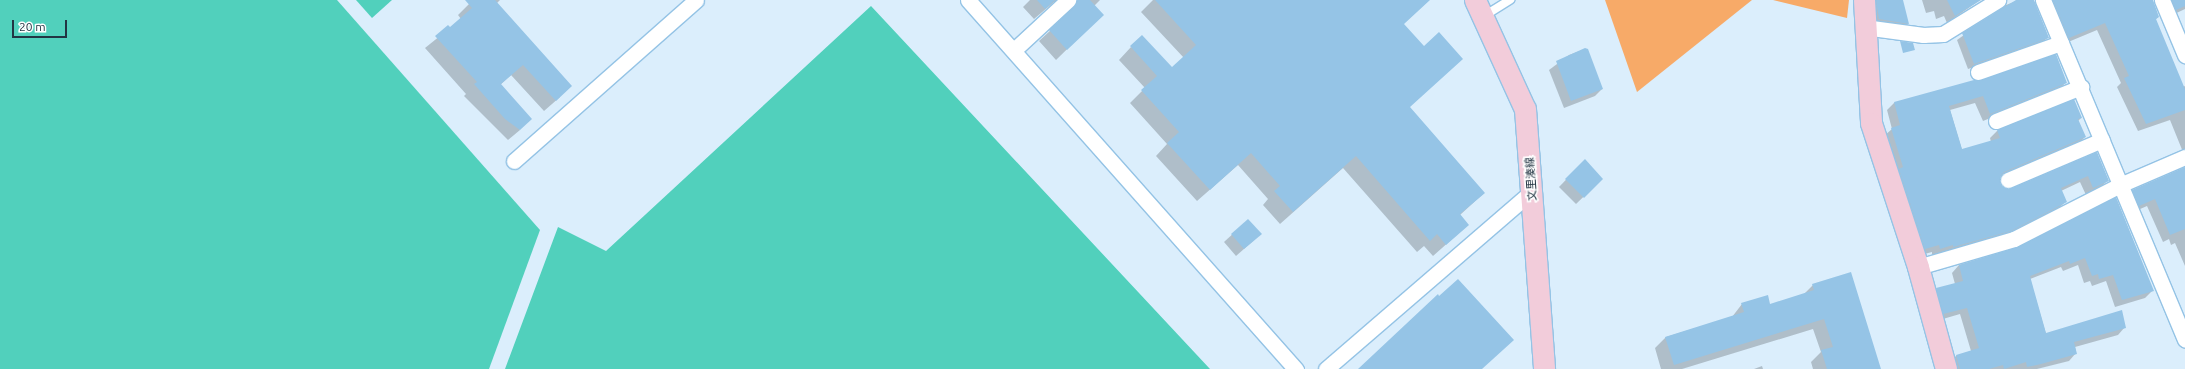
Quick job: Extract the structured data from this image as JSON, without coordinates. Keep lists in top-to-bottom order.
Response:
{
  "streets": {
    "street": ["文里湊線"]
  },
  "scale_bar": "20 m"
}
